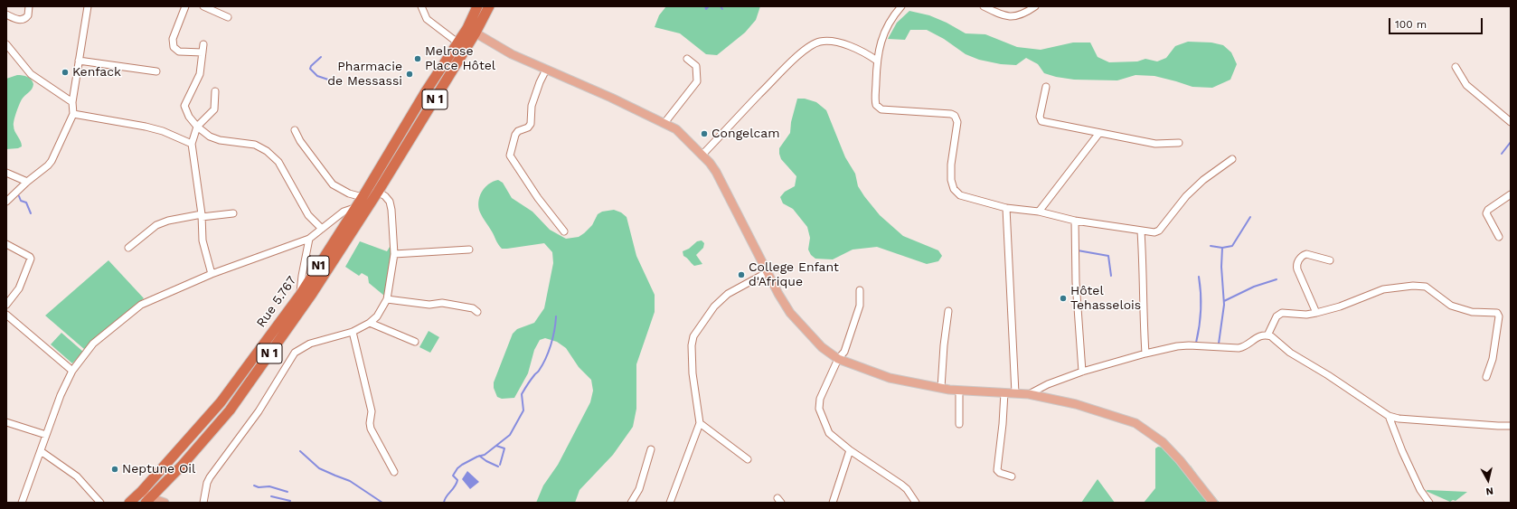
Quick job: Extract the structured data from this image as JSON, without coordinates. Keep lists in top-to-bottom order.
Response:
{
  "streets": {
    "highway": ["N 1", "N1", "Rue 5.767"]
  },
  "crossings": [
    ["N 1", "Rue 5.767"]
  ],
  "places": [
    "Melrose Place Hôtel",
    "Kenfack",
    "Pharmacie de Messassi",
    "Congelcam",
    "College Enfant d'Afrique",
    "Hôtel Tehasselois",
    "Neptune Oil"
  ],
  "scale_bar": "100 m",
  "north": "bottom"
}
